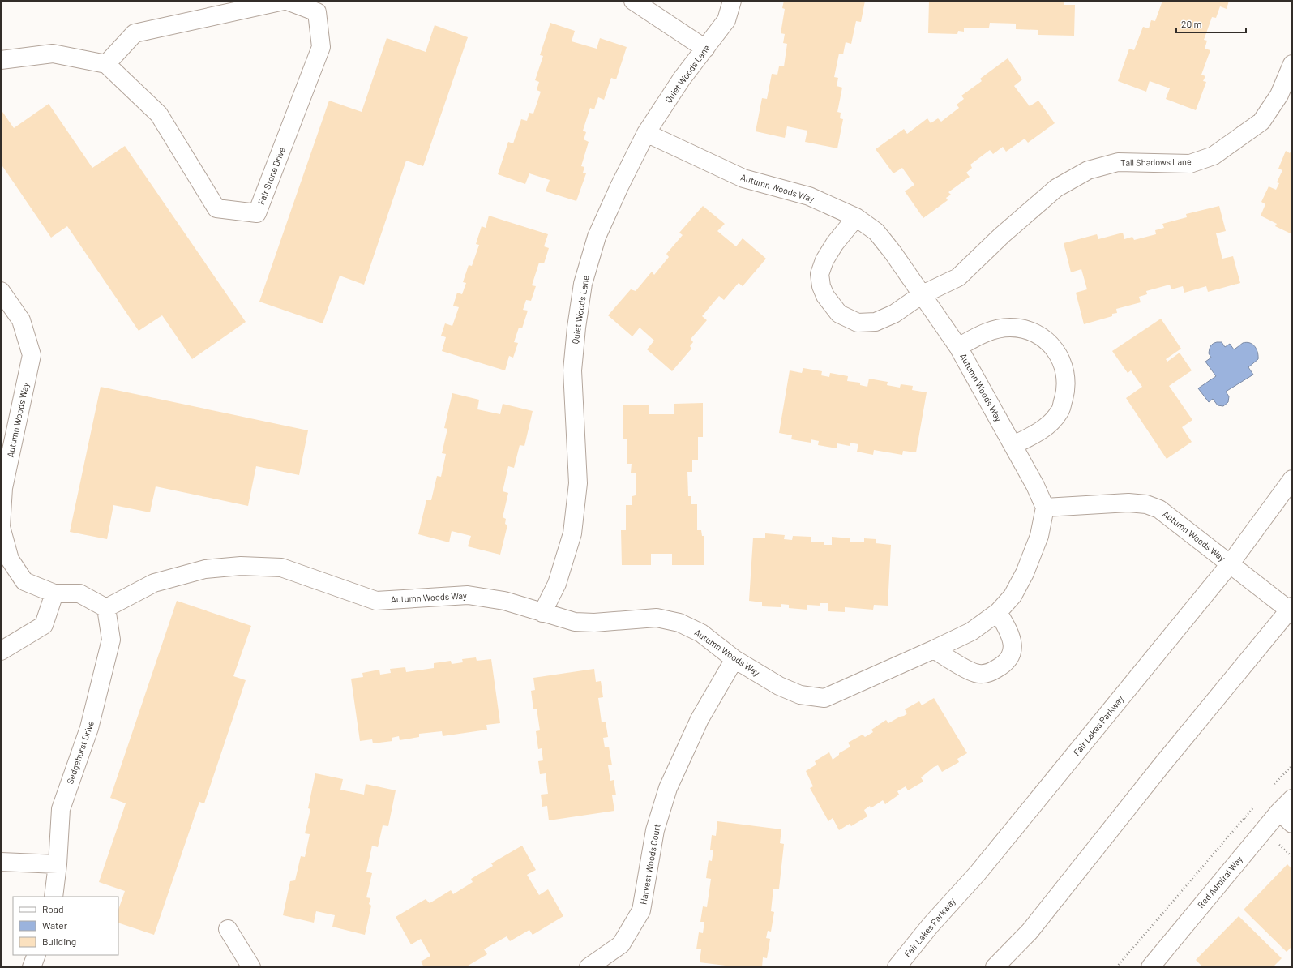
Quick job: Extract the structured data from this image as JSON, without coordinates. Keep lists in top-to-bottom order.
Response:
{
  "streets": {
    "street": [
      "Quiet Woods Lane",
      "Tall Shadows Lane",
      "Fair Stone Drive",
      "Autumn Woods Way",
      "Fair Lakes Parkway",
      "Sedgehurst Drive",
      "Harvest Woods Court",
      "Red Admiral Way"
    ]
  },
  "crossings": [
    ["Quiet Woods Lane", "Autumn Woods Way"],
    ["Tall Shadows Lane", "Autumn Woods Way"],
    ["Autumn Woods Way", "Fair Lakes Parkway"],
    ["Autumn Woods Way", "Sedgehurst Drive"],
    ["Autumn Woods Way", "Harvest Woods Court"]
  ],
  "legend": ["Road", "Water", "Building"],
  "scale_bar": "20 m"
}
